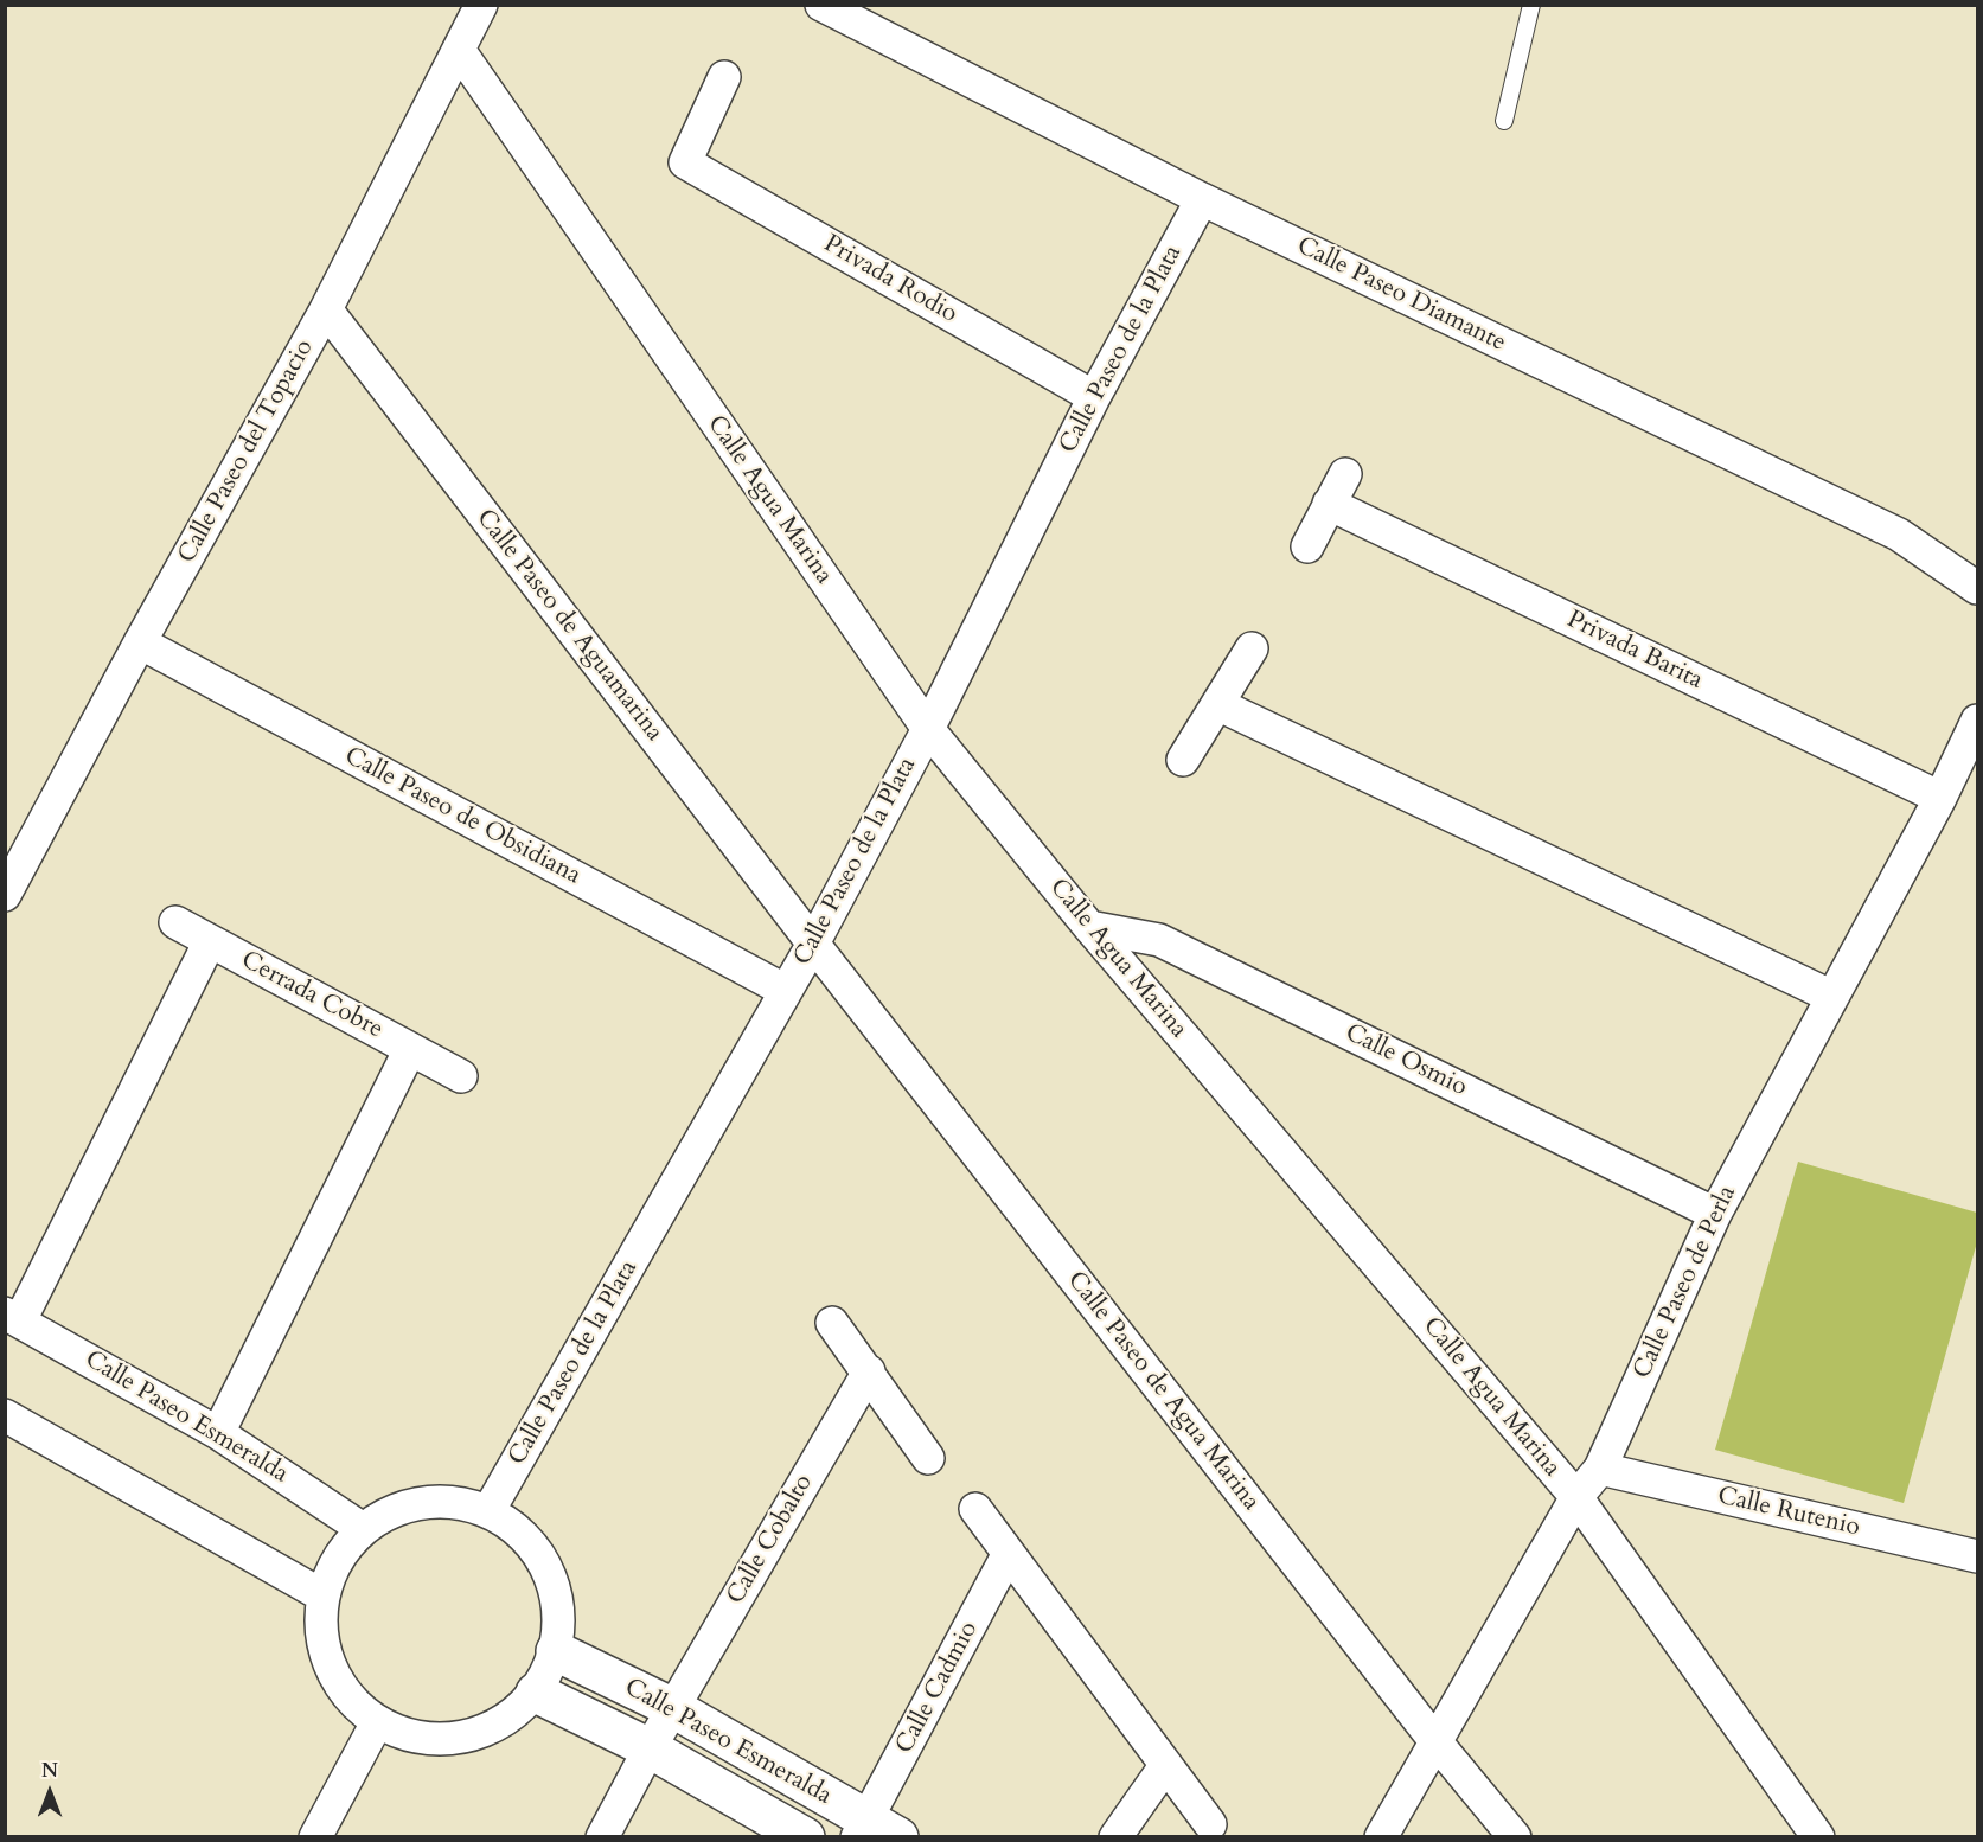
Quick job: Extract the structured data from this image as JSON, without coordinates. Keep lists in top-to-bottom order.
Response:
{
  "streets": {
    "street": [
      "Privada Rodio",
      "Calle Paseo Diamante",
      "Calle Paseo de la Plata",
      "Calle Paseo del Topacio",
      "Calle Agua Marina",
      "Calle Paseo de Aguamarina",
      "Privada Barita",
      "Calle Paseo de Obsidiana",
      "Cerrada Cobre",
      "Calle Osmio",
      "Calle Paseo de Perla",
      "Calle Paseo de Agua Marina",
      "Calle Paseo Esmeralda",
      "Calle Rutenio",
      "Calle Cobalto",
      "Calle Cadmio"
    ]
  },
  "crossings": [
    ["Privada Rodio", "Calle Paseo de la Plata"],
    ["Calle Paseo Diamante", "Calle Paseo de la Plata"],
    ["Calle Paseo de la Plata", "Calle Agua Marina"],
    ["Calle Paseo de la Plata", "Calle Paseo de Aguamarina"],
    ["Calle Paseo de la Plata", "Calle Paseo de Obsidiana"],
    ["Calle Paseo de la Plata", "Calle Paseo de Agua Marina"],
    ["Calle Paseo de la Plata", "Calle Paseo Esmeralda"],
    ["Calle Paseo del Topacio", "Calle Agua Marina"],
    ["Calle Paseo del Topacio", "Calle Paseo de Aguamarina"],
    ["Calle Paseo del Topacio", "Calle Paseo de Obsidiana"],
    ["Calle Agua Marina", "Calle Osmio"],
    ["Calle Agua Marina", "Calle Paseo de Perla"],
    ["Calle Paseo de Aguamarina", "Calle Paseo de Agua Marina"],
    ["Privada Barita", "Calle Paseo de Perla"],
    ["Cerrada Cobre", "Calle Paseo Esmeralda"],
    ["Calle Osmio", "Calle Paseo de Perla"],
    ["Calle Paseo de Perla", "Calle Paseo de Agua Marina"],
    ["Calle Paseo de Perla", "Calle Rutenio"],
    ["Calle Paseo Esmeralda", "Calle Cobalto"],
    ["Calle Paseo Esmeralda", "Calle Cadmio"]
  ],
  "north": "top"
}
